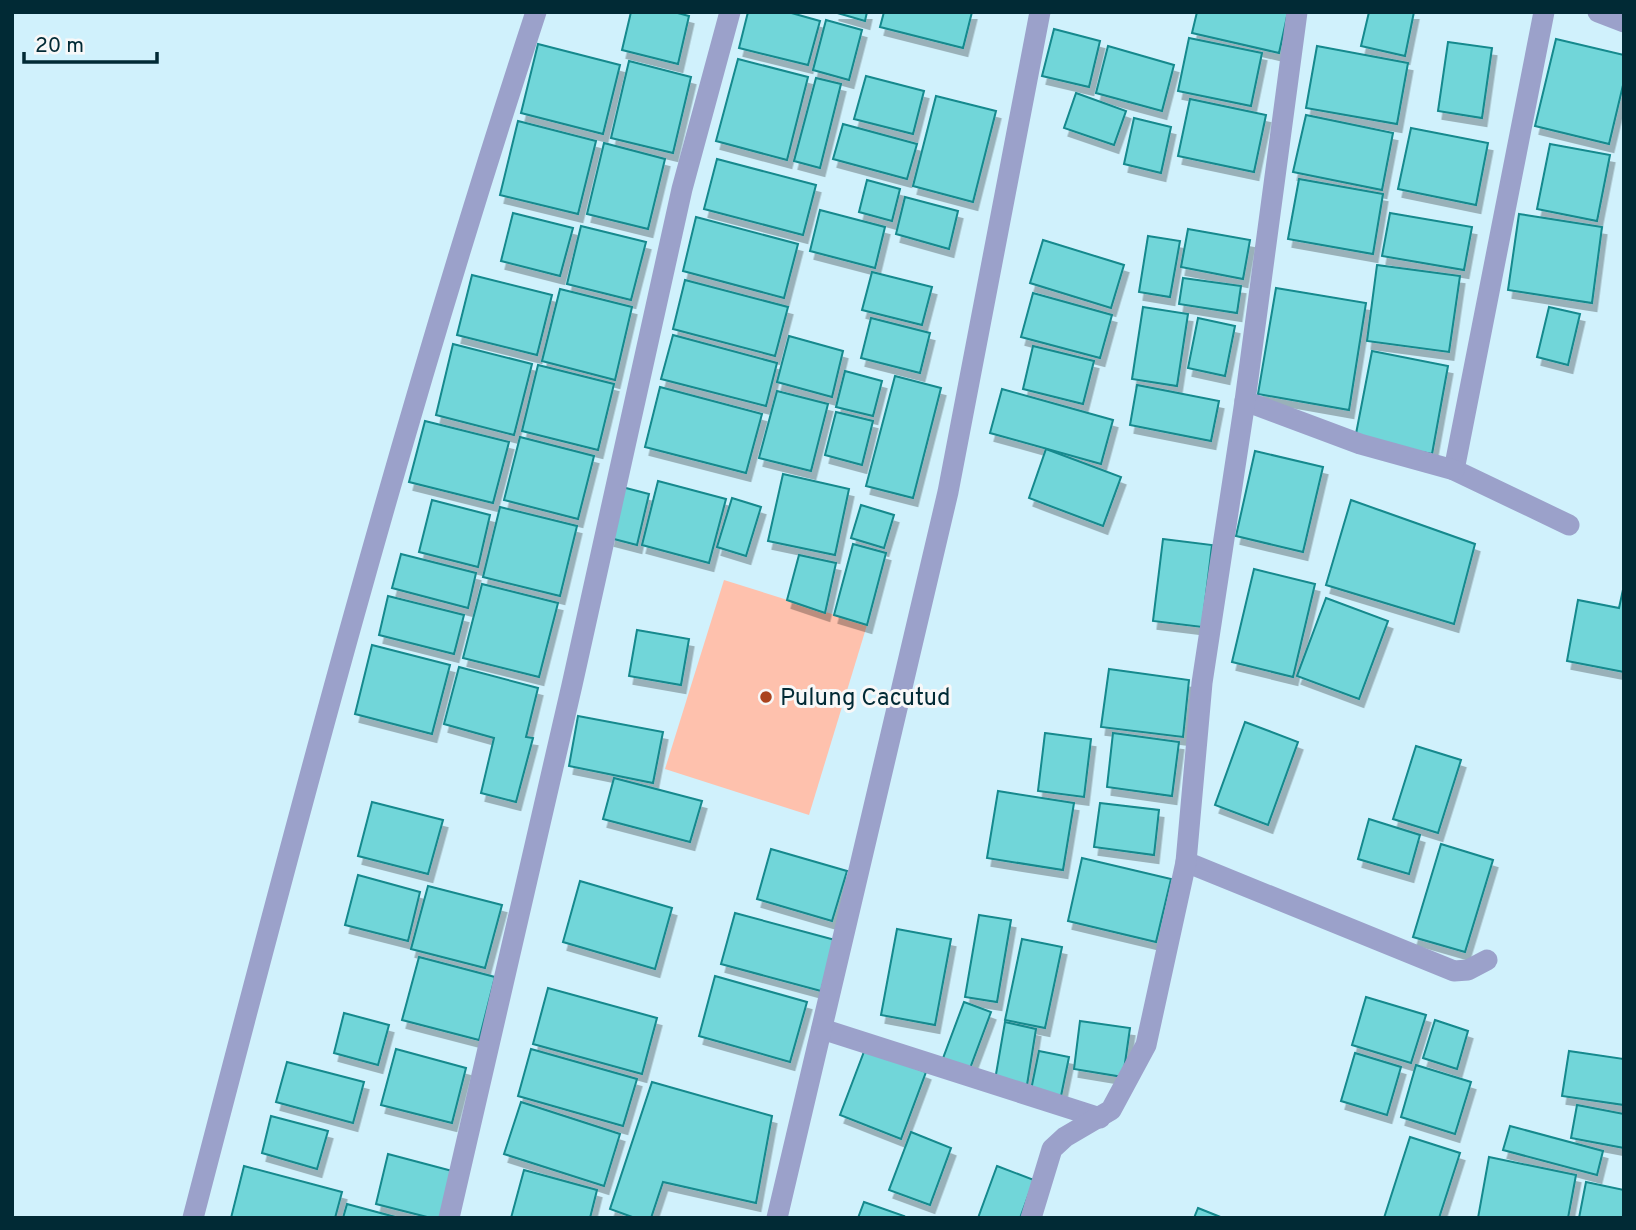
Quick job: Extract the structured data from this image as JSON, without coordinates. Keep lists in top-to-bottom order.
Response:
{
  "places": ["Pulung Cacutud"],
  "scale_bar": "20 m"
}
